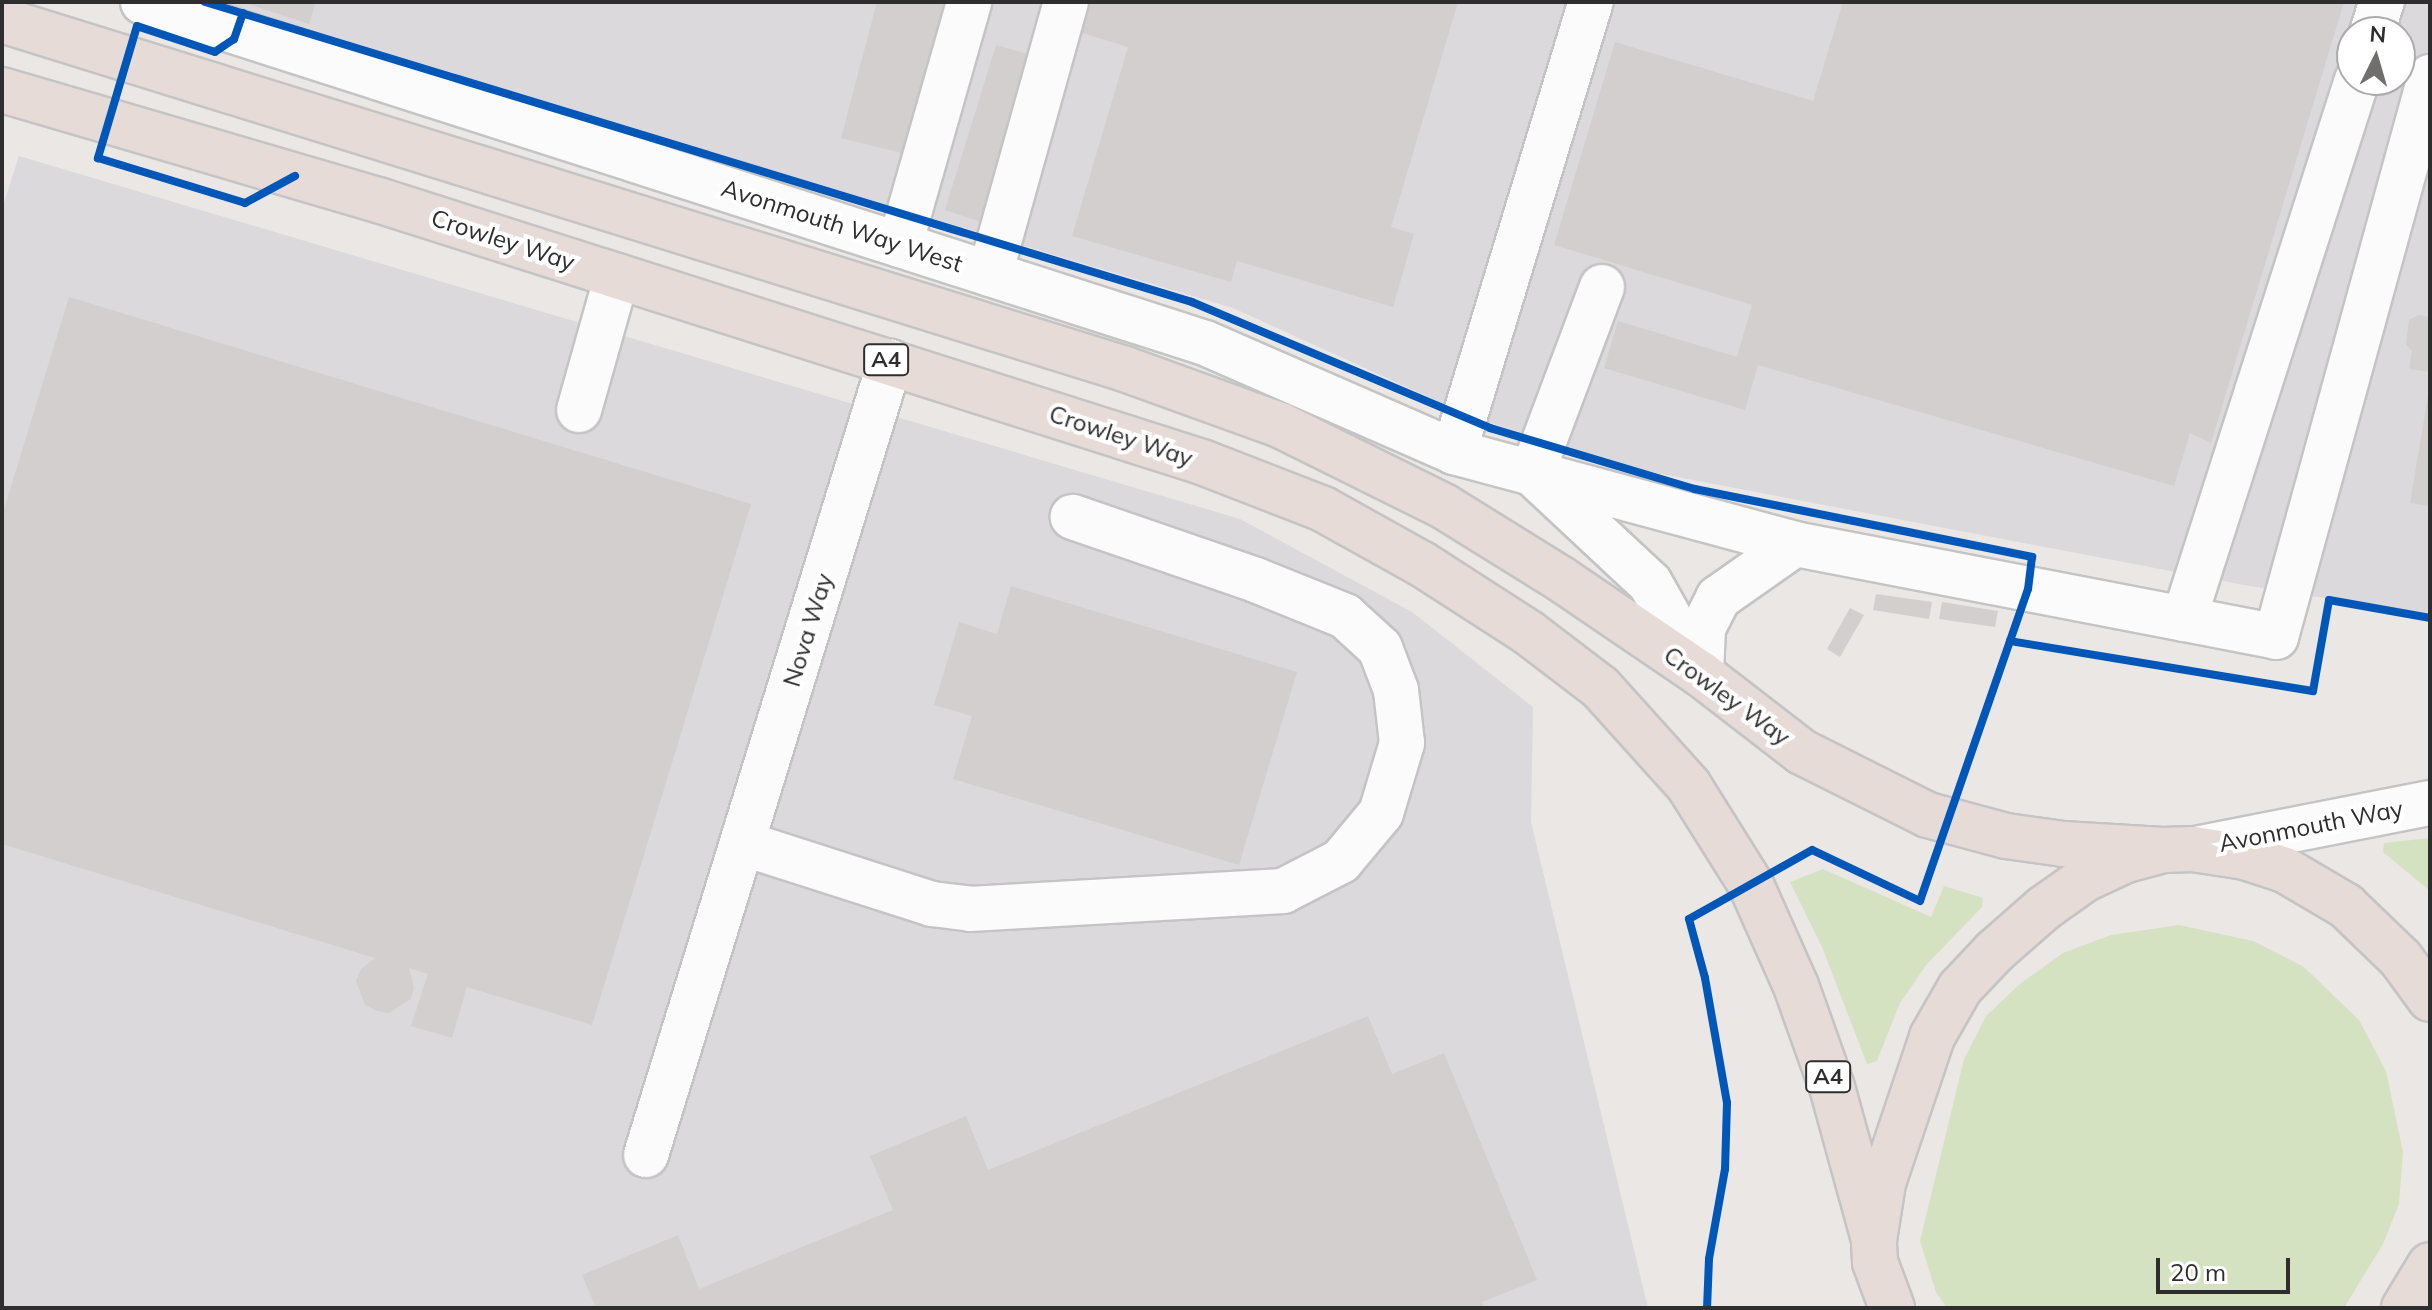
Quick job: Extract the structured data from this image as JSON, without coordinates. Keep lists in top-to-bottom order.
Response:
{
  "streets": {
    "highway": ["Crowley Way", "A4"],
    "street": ["Avonmouth Way West", "Nova Way", "Avonmouth Way"]
  },
  "crossings": [
    ["Avonmouth Way West", "Crowley Way"],
    ["Crowley Way", "A4"],
    ["Crowley Way", "Nova Way"],
    ["Crowley Way", "Avonmouth Way"]
  ],
  "scale_bar": "20 m",
  "north": "top"
}
